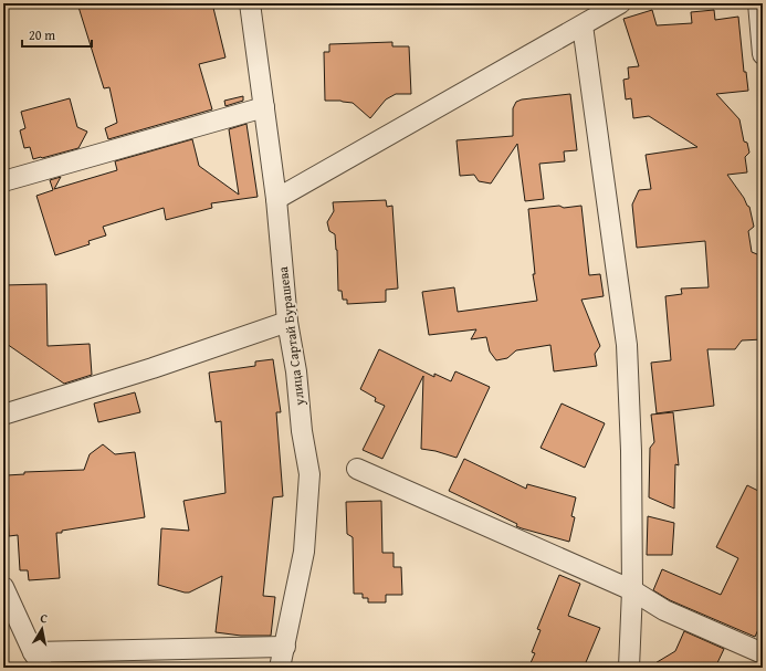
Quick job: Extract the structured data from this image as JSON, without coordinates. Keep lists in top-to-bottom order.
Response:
{
  "streets": {
    "street": ["улица Сартай Бурашева"]
  },
  "scale_bar": "20 m",
  "north": "top"
}
